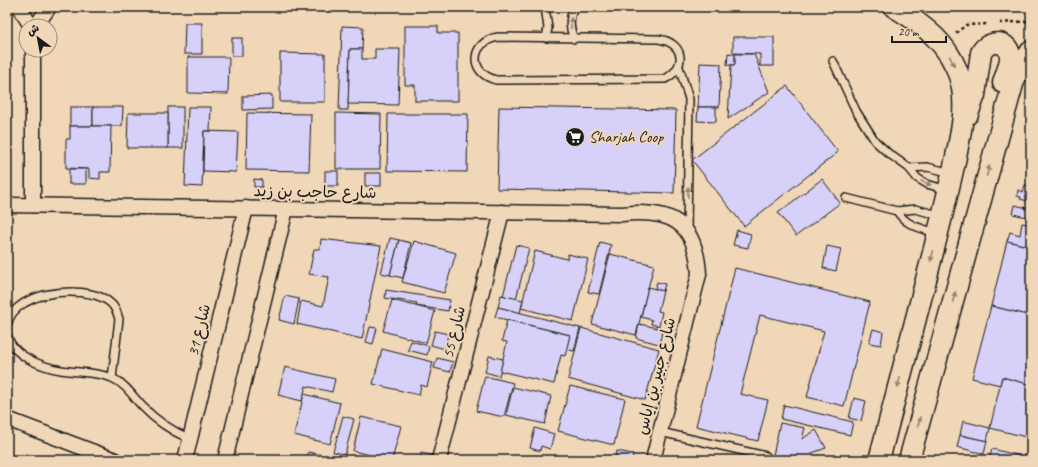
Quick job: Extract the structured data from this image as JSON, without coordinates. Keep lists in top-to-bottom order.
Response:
{
  "streets": {
    "street": [
      "شارع حاجب بن زيد",
      "شارع 31",
      "شارع 55",
      "شارع جبير بن إياس"
    ]
  },
  "crossings": [
    ["شارع حاجب بن زيد", "شارع 31"],
    ["شارع حاجب بن زيد", "شارع 55"],
    ["شارع حاجب بن زيد", "شارع جبير بن إياس"]
  ],
  "places": {
    "supermarket": ["Sharjah Coop"]
  },
  "scale_bar": "20 m",
  "north": "top left"
}
